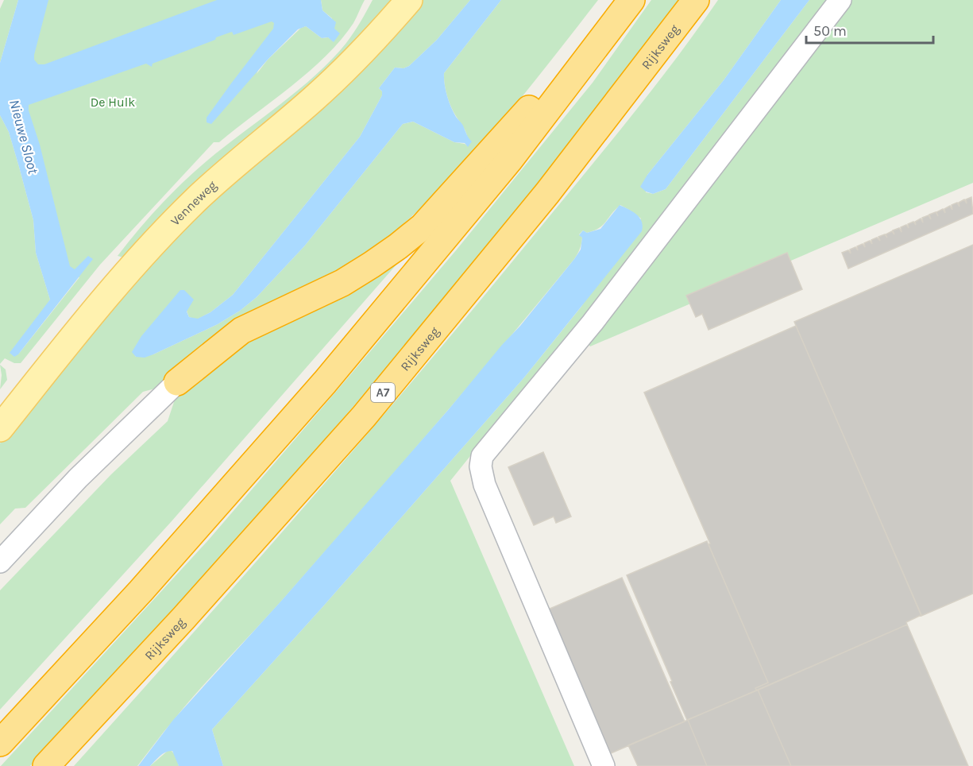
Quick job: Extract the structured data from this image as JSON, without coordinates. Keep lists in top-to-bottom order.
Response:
{
  "streets": {
    "highway": ["Rijksweg", "A7"],
    "main road": ["Venneweg"]
  },
  "water": ["Nieuwe Sloot"],
  "parks": ["De Hulk"],
  "scale_bar": "50 m"
}
